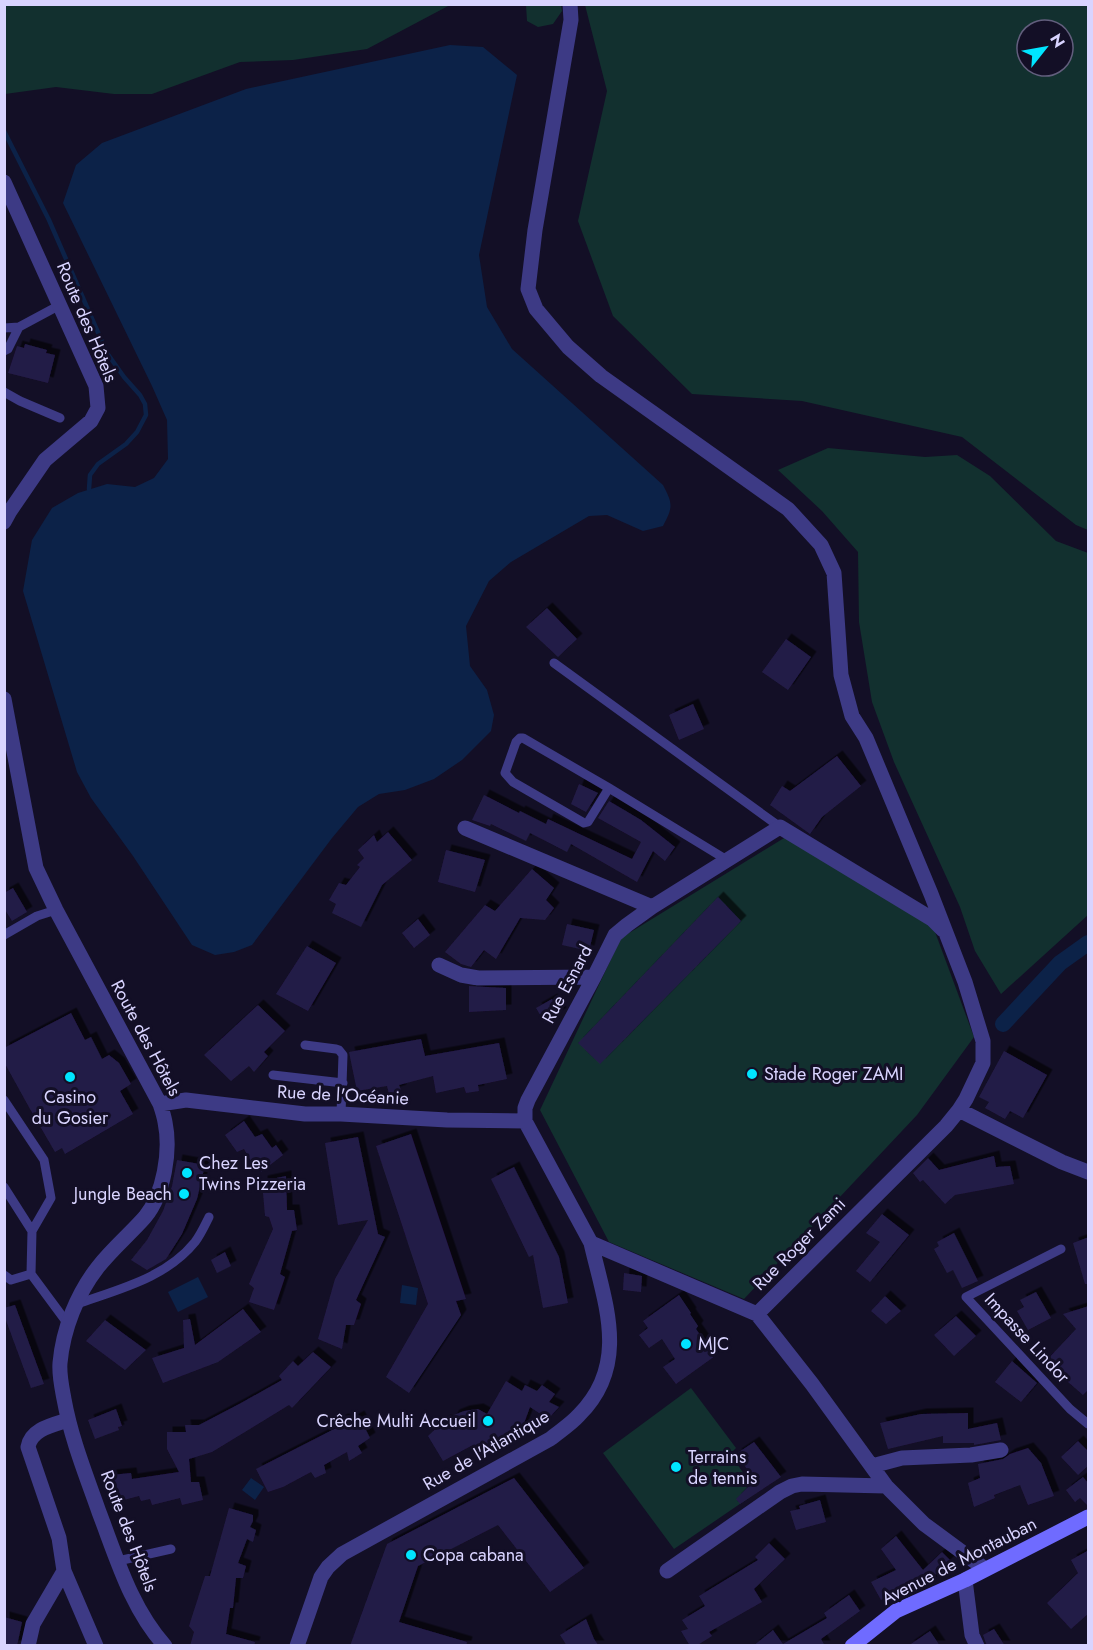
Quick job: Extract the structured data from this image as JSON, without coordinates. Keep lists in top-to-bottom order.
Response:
{
  "streets": {
    "main road": ["Avenue de Montauban"],
    "street": [
      "Route des Hôtels",
      "Rue Esnard",
      "Rue de l'Océanie",
      "Rue Roger Zami",
      "Rue de l'Atlantique"
    ],
    "lane": ["Impasse Lindor"]
  },
  "crossings": [
    ["Route des Hôtels", "Rue de l'Océanie"],
    ["Rue Esnard", "Rue de l'Océanie"],
    ["Rue Roger Zami", "Avenue de Montauban"]
  ],
  "places": [
    "Stade Roger ZAMI",
    "Casino du Gosier",
    "Chez Les Twins Pizzeria",
    "Jungle Beach",
    "MJC",
    "Crêche Multi Accueil",
    "Terrains de tennis",
    "Copa cabana"
  ],
  "north": "top right"
}
